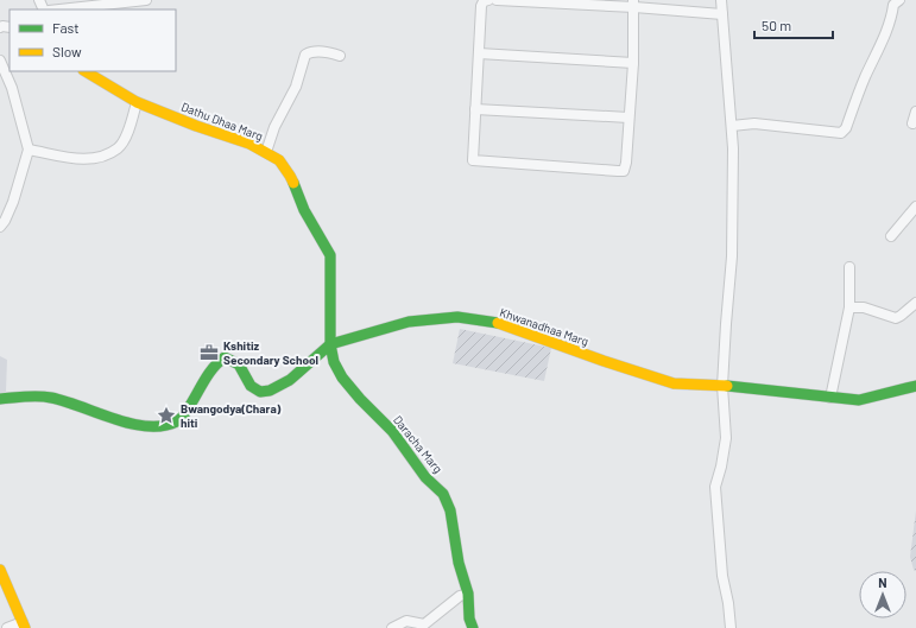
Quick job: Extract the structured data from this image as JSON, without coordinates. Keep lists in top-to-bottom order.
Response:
{
  "streets": {
    "street": ["Dathu Dhaa Marg", "Khwanadhaa Marg", "Daracha Marg"]
  },
  "crossings": [
    ["Dathu Dhaa Marg", "Khwanadhaa Marg"],
    ["Dathu Dhaa Marg", "Daracha Marg"],
    ["Khwanadhaa Marg", "Daracha Marg"]
  ],
  "places": {
    "office": ["Kshitiz Secondary School"],
    "place": ["Bwangodya(Chara) hiti"]
  },
  "legend": ["Fast", "Slow"],
  "scale_bar": "50 m",
  "north": "top"
}
